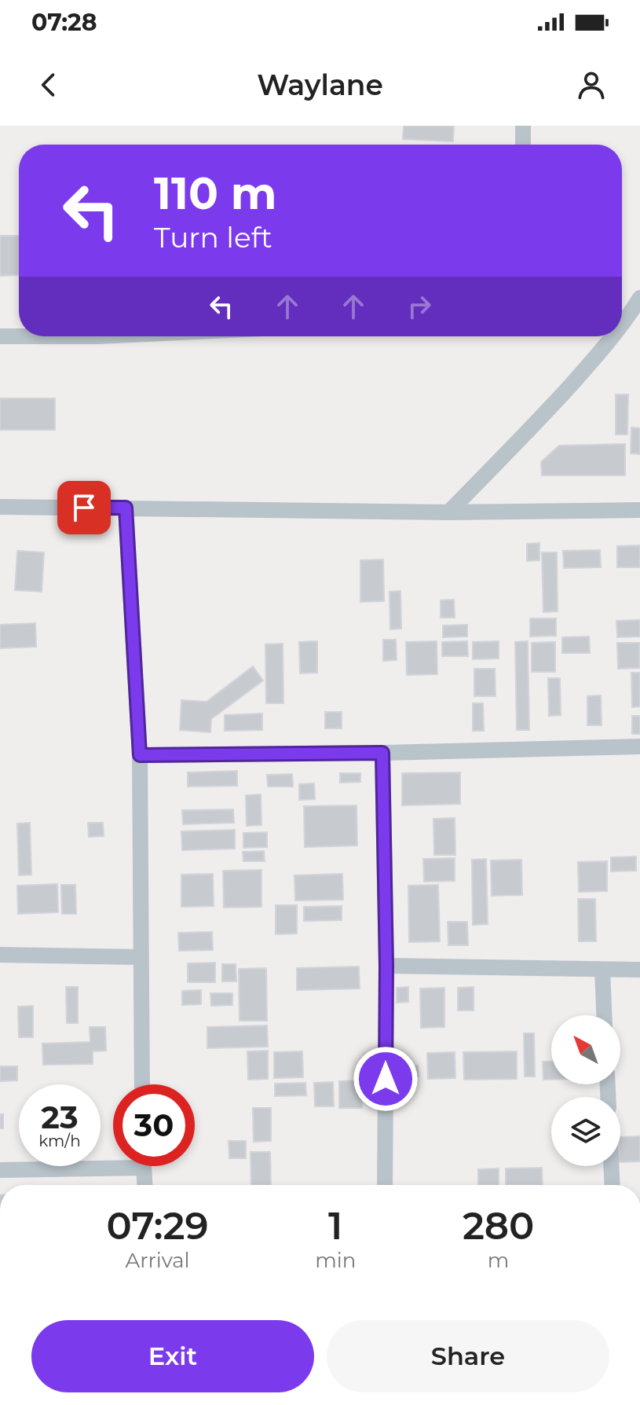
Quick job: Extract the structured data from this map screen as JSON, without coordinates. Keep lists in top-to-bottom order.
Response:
{
  "north": "top left",
  "page": {
    "status": "07:28",
    "header": "Waylane",
    "turn": ["110 m", "Turn left"],
    "speed": "23 km/h",
    "limit": "30",
    "eta": [
      "07:29",
      "Arrival",
      "1",
      "min",
      "280",
      "m"
    ],
    "buttons": ["Exit", "Share"]
  }
}
